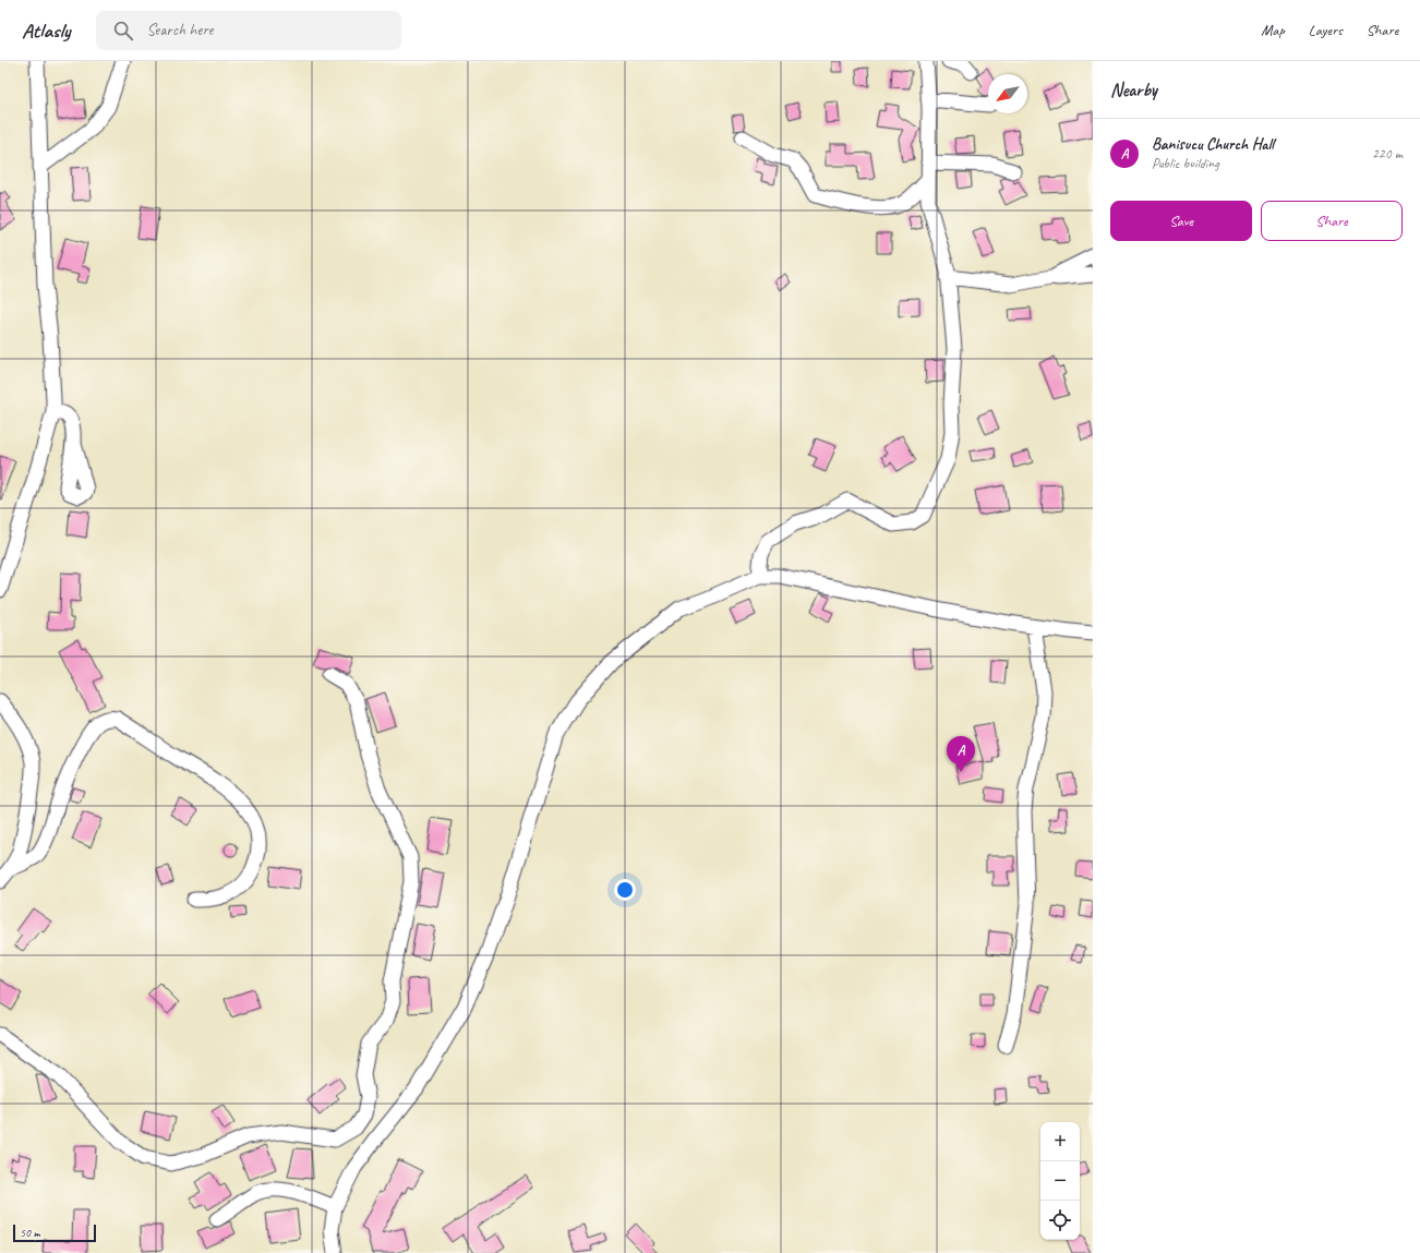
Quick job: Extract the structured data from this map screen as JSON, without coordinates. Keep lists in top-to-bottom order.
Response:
{
  "scale_bar": "50 m",
  "north": "bottom left",
  "page": {
    "header": "Atlasly",
    "search": "Search here",
    "nav": ["Map", "Layers", "Share"],
    "heading": "Nearby",
    "list": [
      {
        "mark": "A",
        "name": "Banisucu Church Hall",
        "note": "Public building",
        "value": "220 m"
      }
    ],
    "buttons": ["Save", "Share"],
    "pins": "A",
    "map_buttons": ["+", "−"],
    "scale": "50 m"
  }
}
